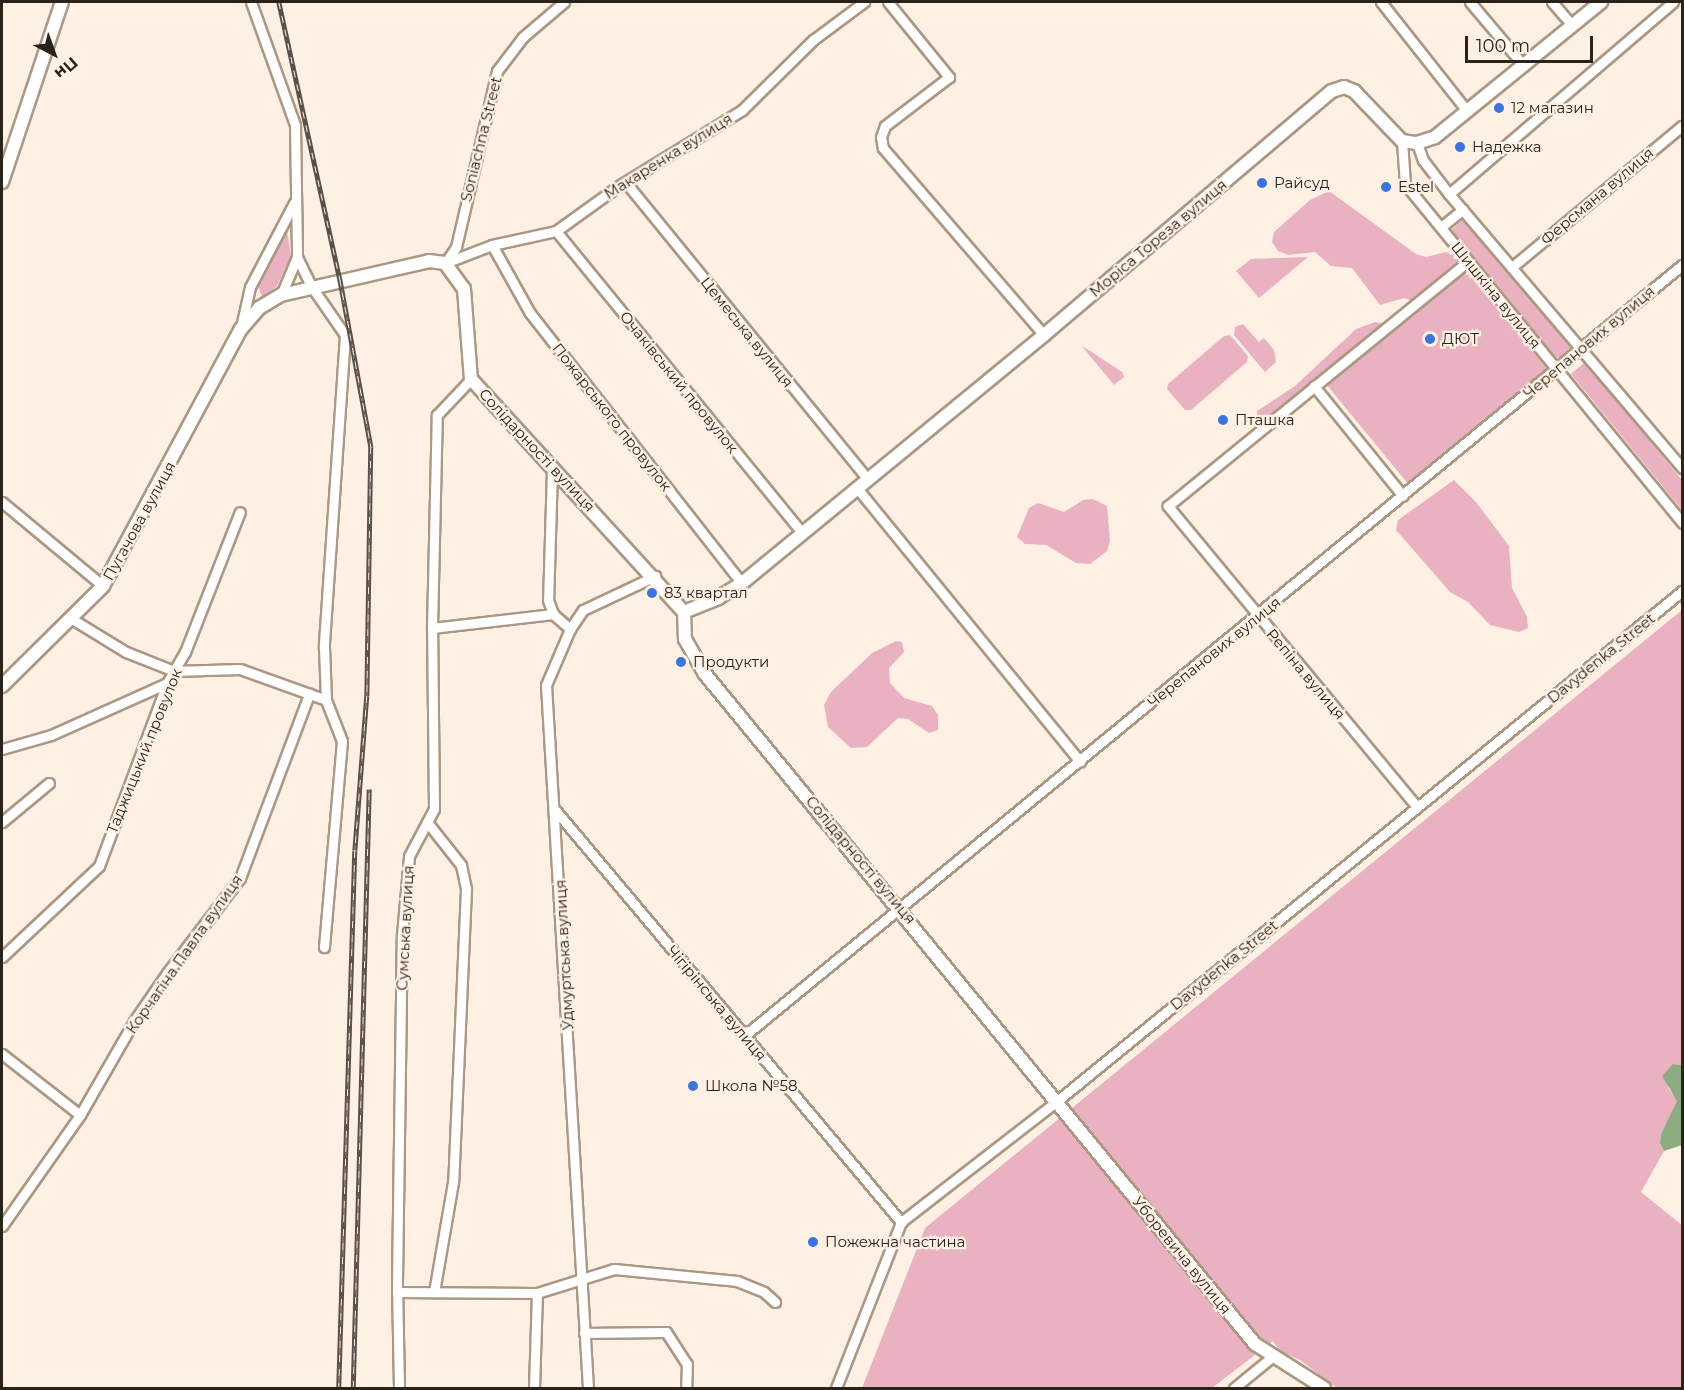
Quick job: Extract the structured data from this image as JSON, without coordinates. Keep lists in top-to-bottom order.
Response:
{
  "streets": {
    "street": [
      "Soniachna Street",
      "Макаренка вулиця",
      "Ферсмана вулиця",
      "Моріса Тореза вулиця",
      "Шишкiна вулиця",
      "Цемеська вулиця",
      "Черепанових вулиця",
      "Очакiвський провулок",
      "Пожарського провулок",
      "Солідарності вулиця",
      "Пугачова вулиця",
      "Davydenka Street",
      "Репiна вулиця",
      "Таджицький провулок",
      "Сумська вулиця",
      "Корчагіна Павла вулиця",
      "Удмуртська вулиця",
      "Чiгiрiнська вулиця",
      "Уборевича вулиця"
    ]
  },
  "crossings": [
    ["Soniachna Street", "Макаренка вулиця"],
    ["Soniachna Street", "Солідарності вулиця"],
    ["Soniachna Street", "Пугачова вулиця"],
    ["Макаренка вулиця", "Цемеська вулиця"],
    ["Макаренка вулиця", "Очакiвський провулок"],
    ["Макаренка вулиця", "Пожарського провулок"],
    ["Макаренка вулиця", "Солідарності вулиця"],
    ["Макаренка вулиця", "Пугачова вулиця"],
    ["Моріса Тореза вулиця", "Шишкiна вулиця"],
    ["Моріса Тореза вулиця", "Цемеська вулиця"],
    ["Моріса Тореза вулиця", "Очакiвський провулок"],
    ["Моріса Тореза вулиця", "Пожарського провулок"],
    ["Моріса Тореза вулиця", "Солідарності вулиця"],
    ["Шишкiна вулиця", "Черепанових вулиця"],
    ["Шишкiна вулиця", "Репiна вулиця"],
    ["Черепанових вулиця", "Солідарності вулиця"],
    ["Черепанових вулиця", "Репiна вулиця"],
    ["Черепанових вулиця", "Чiгiрiнська вулиця"],
    ["Солідарності вулиця", "Пугачова вулиця"],
    ["Солідарності вулиця", "Davydenka Street"],
    ["Солідарності вулиця", "Сумська вулиця"],
    ["Солідарності вулиця", "Удмуртська вулиця"],
    ["Солідарності вулиця", "Уборевича вулиця"],
    ["Davydenka Street", "Репiна вулиця"],
    ["Davydenka Street", "Чiгiрiнська вулиця"],
    ["Davydenka Street", "Уборевича вулиця"],
    ["Удмуртська вулиця", "Чiгiрiнська вулиця"]
  ],
  "places": [
    "12 магазин",
    "Надежка",
    "Райсуд",
    "Estel",
    "ДЮТ",
    "Пташка",
    "83 квартал",
    "Продукти",
    "Школа №58",
    "Пожежна частина"
  ],
  "scale_bar": "100 m",
  "north": "bottom right"
}
